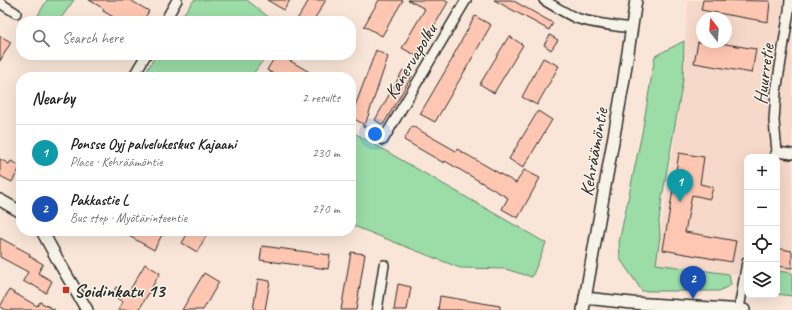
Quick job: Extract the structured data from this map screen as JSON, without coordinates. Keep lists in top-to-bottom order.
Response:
{
  "streets": {
    "street": ["Kanervapolku", "Huurretie", "Kehräämöntie"]
  },
  "places": {
    "transit": ["Soidinkatu 13"]
  },
  "north": "top",
  "page": {
    "search": "Search here",
    "heading": ["Nearby", "2 results"],
    "list": [
      {
        "mark": "1",
        "name": "Ponsse Oyj palvelukeskus Kajaani",
        "note": "Place · Kehräämöntie",
        "value": "230 m"
      },
      {
        "mark": "2",
        "name": "Pakkastie L",
        "note": "Bus stop · Myötärinteentie",
        "value": "270 m"
      }
    ],
    "map_buttons": ["+", "−"],
    "pins": ["1", "2"]
  }
}
